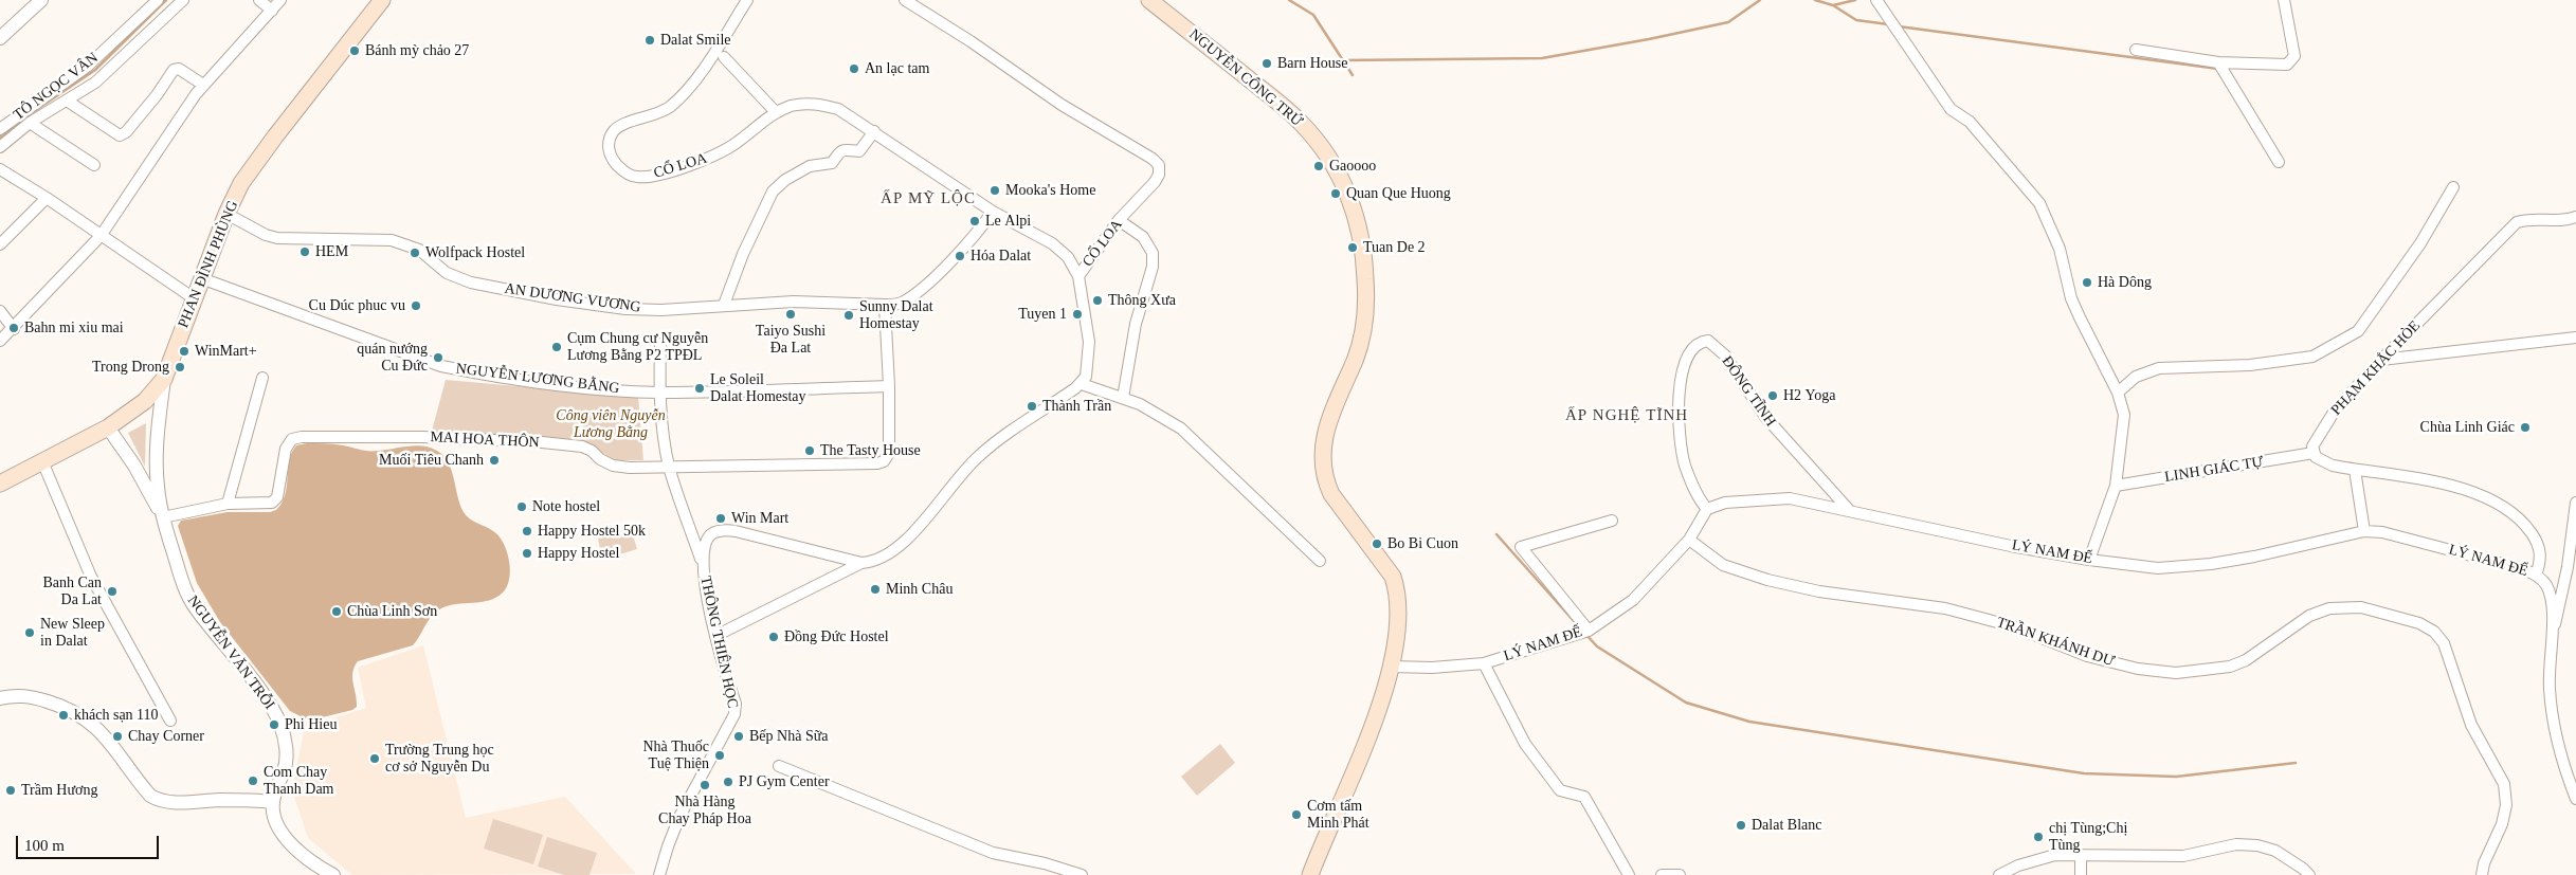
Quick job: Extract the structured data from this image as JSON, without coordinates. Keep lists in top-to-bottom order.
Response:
{
  "streets": {
    "main road": ["NGUYỄN CÔNG TRỨ", "PHAN ĐÌNH PHÙNG"],
    "street": [
      "TÔ NGỌC VÂN",
      "CỔ LOA",
      "AN DƯƠNG VƯƠNG",
      "PHẠM KHẮC HÒE",
      "NGUYỄN LƯƠNG BẰNG",
      "ĐÔNG TĨNH",
      "MAI HOA THÔN",
      "LINH GIÁC TỰ",
      "LÝ NAM ĐẾ",
      "THÔNG THIÊN HỌC",
      "TRẦN KHÁNH DƯ",
      "NGUYỄN VĂN TRỖI"
    ]
  },
  "crossings": [
    ["NGUYỄN CÔNG TRỨ", "LÝ NAM ĐẾ"],
    ["CỔ LOA", "AN DƯƠNG VƯƠNG"],
    ["PHAN ĐÌNH PHÙNG", "AN DƯƠNG VƯƠNG"],
    ["PHAN ĐÌNH PHÙNG", "NGUYỄN LƯƠNG BẰNG"],
    ["PHAN ĐÌNH PHÙNG", "NGUYỄN VĂN TRỖI"],
    ["AN DƯƠNG VƯƠNG", "MAI HOA THÔN"],
    ["PHẠM KHẮC HÒE", "LINH GIÁC TỰ"],
    ["NGUYỄN LƯƠNG BẰNG", "MAI HOA THÔN"],
    ["ĐÔNG TĨNH", "LÝ NAM ĐẾ"],
    ["MAI HOA THÔN", "NGUYỄN VĂN TRỖI"],
    ["LÝ NAM ĐẾ", "TRẦN KHÁNH DƯ"]
  ],
  "districts": ["ẤP MỸ LỘC", "ẤP NGHỆ TĨNH"],
  "parks": ["Công viên Nguyễn Lương Bằng"],
  "places": [
    "Dalat Smile",
    "Bánh mỳ chảo 27",
    "Barn House",
    "An lạc tam",
    "Gaoooo",
    "Mooka's Home",
    "Quan Que Huong",
    "Le Alpi",
    "Tuan De 2",
    "HEM",
    "Wolfpack Hostel",
    "Hóa Dalat",
    "Hà Dông",
    "Thông Xưa",
    "Cu Dúc phuc vu",
    "Taiyo Sushi Đa Lat",
    "Tuyen 1",
    "Sunny Dalat Homestay",
    "Bahn mi xiu mai",
    "Cụm Chung cư Nguyễn Lương Bằng P2 TPĐL",
    "WinMart+",
    "quán nướng Cu Đức",
    "Trong Drong",
    "Le Soleil Dalat Homestay",
    "H2 Yoga",
    "Thành Trần",
    "Chùa Linh Giác",
    "The Tasty House",
    "Muối Tiêu Chanh",
    "Note hostel",
    "Win Mart",
    "Happy Hostel 50k",
    "Bo Bi Cuon",
    "Happy Hostel",
    "Minh Châu",
    "Banh Can Da Lat",
    "Chùa Linh Sơn",
    "New Sleep in Dalat",
    "Đồng Đức Hostel",
    "khách sạn 110",
    "Phi Hieu",
    "Chay Corner",
    "Bếp Nhà Sữa",
    "Nhà Thuốc Tuệ Thiện",
    "Trường Trung học cơ sở Nguyễn Du",
    "Com Chay Thanh Dam",
    "PJ Gym Center",
    "Nhà Hàng Chay Pháp Hoa",
    "Trầm Hương",
    "Cơm tấm Minh Phát",
    "Dalat Blanc",
    "chị Tùng;Chị Tùng"
  ],
  "scale_bar": "100 m"
}
